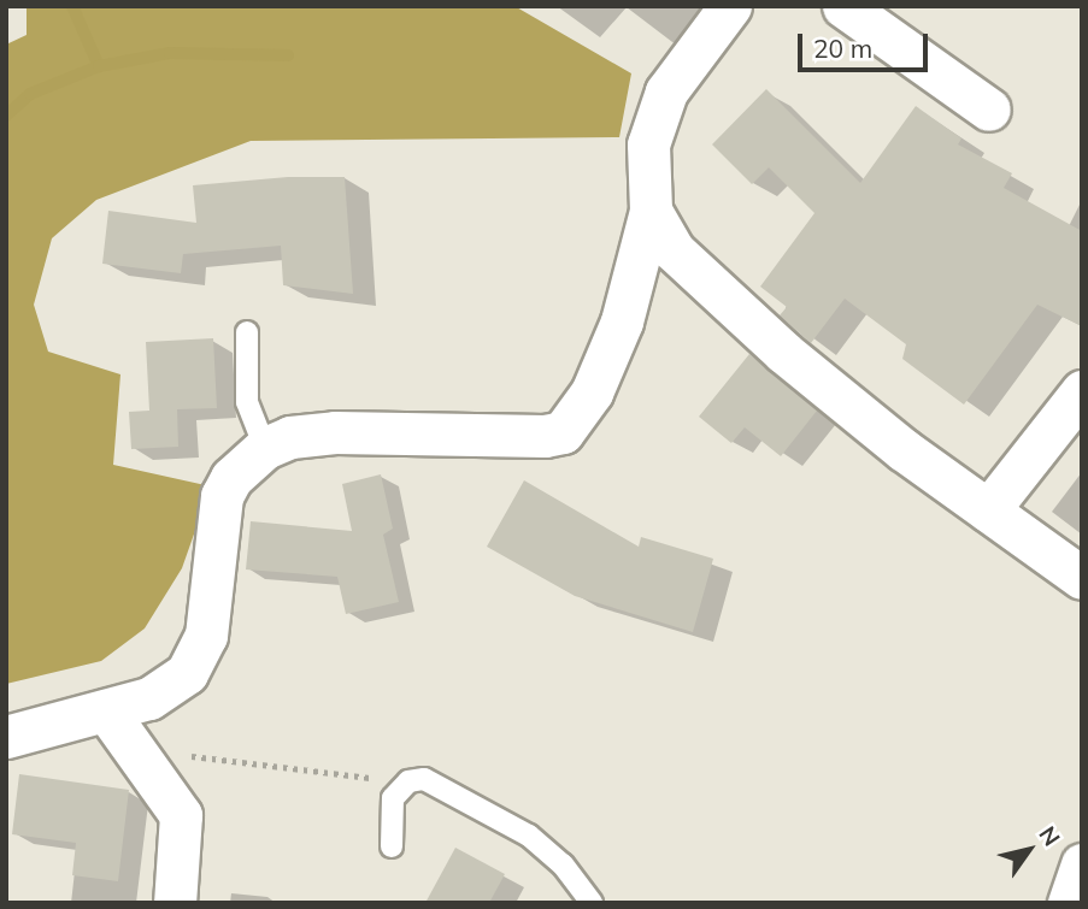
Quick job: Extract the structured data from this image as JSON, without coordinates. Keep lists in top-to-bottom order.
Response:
{
  "scale_bar": "20 m",
  "north": "top right"
}
